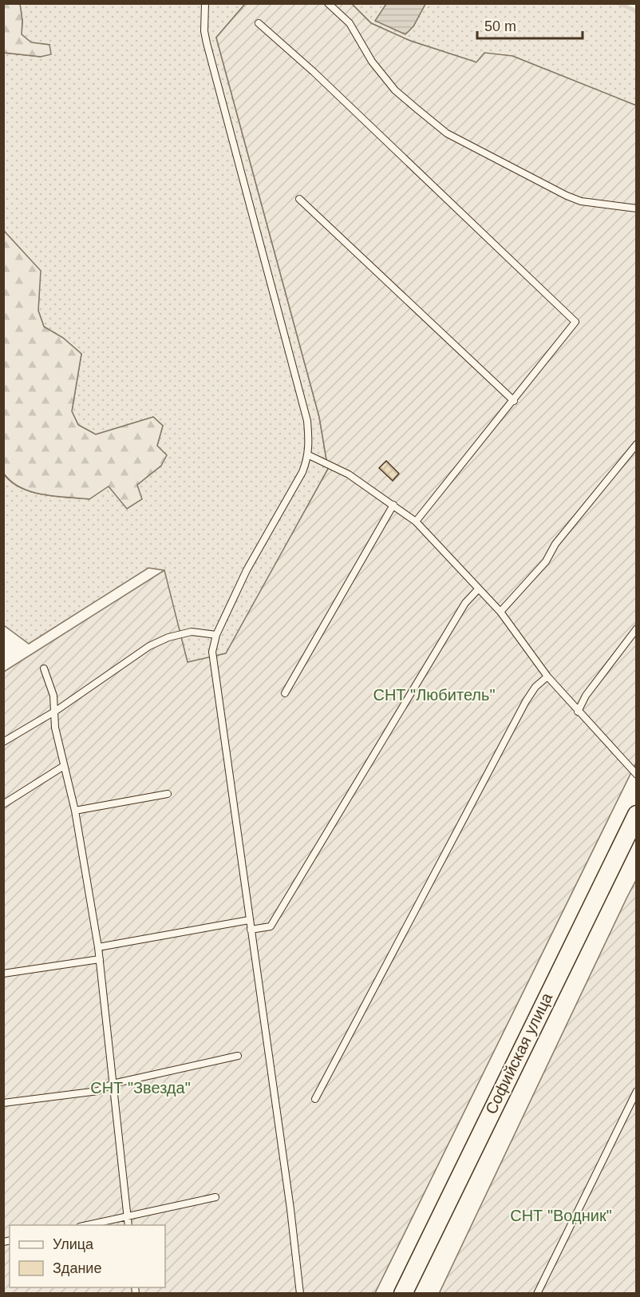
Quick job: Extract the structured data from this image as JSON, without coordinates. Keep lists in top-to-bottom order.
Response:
{
  "streets": {
    "main road": ["Софийская улица"]
  },
  "parks": ["СНТ \"Любитель\"", "СНТ \"Звезда\"", "СНТ \"Водник\""],
  "legend": ["Улица", "Здание"],
  "scale_bar": "50 m"
}
